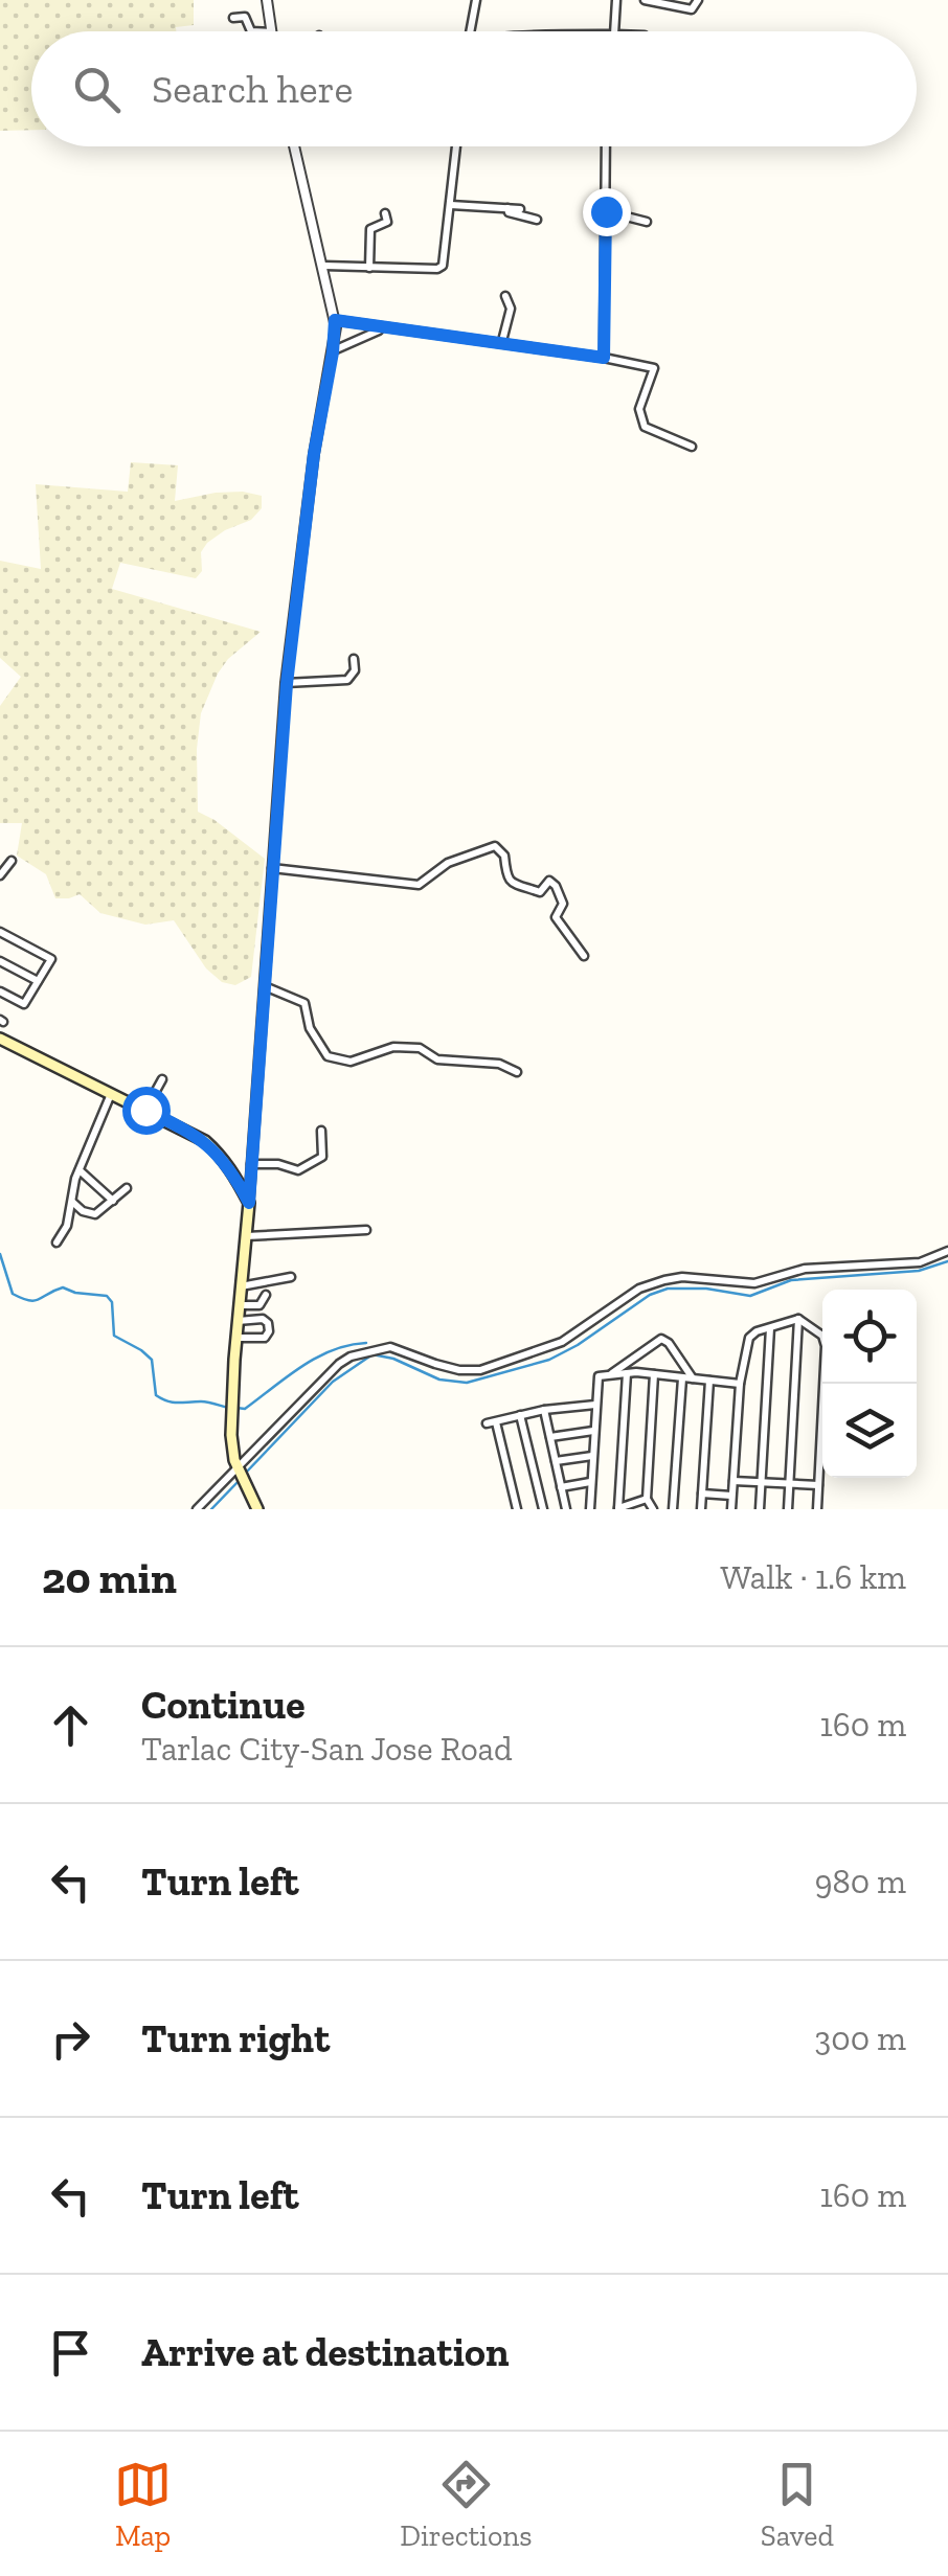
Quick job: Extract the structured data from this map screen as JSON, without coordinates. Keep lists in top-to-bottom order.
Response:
{
  "page": {
    "search": "Search here",
    "heading": ["20 min", "Walk · 1.6 km"],
    "list": [
      ["Continue", "Tarlac City-San Jose Road", "160 m"],
      ["Turn left", "980 m"],
      ["Turn right", "300 m"],
      ["Turn left", "160 m"],
      "Arrive at destination"
    ],
    "nav": ["Map", "Directions", "Saved"]
  }
}
